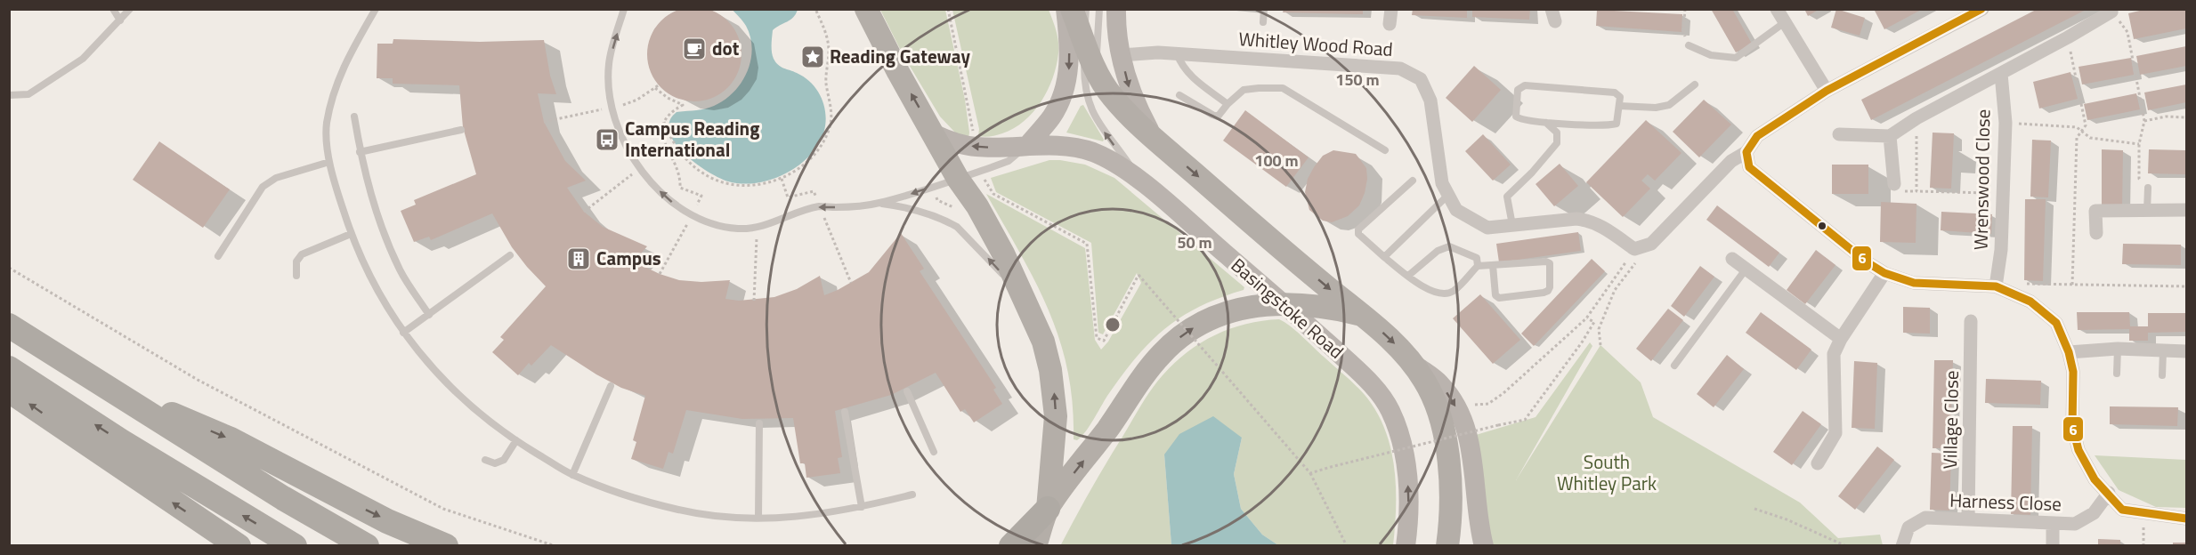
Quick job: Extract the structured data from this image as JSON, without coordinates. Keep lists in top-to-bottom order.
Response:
{
  "streets": {
    "main road": ["Basingstoke Road"],
    "street": [
      "Whitley Wood Road",
      "Wrenswood Close",
      "Village Close",
      "Harness Close"
    ]
  },
  "crossings": [
    ["Village Close", "Harness Close"]
  ],
  "parks": ["South Whitley Park"],
  "places": {
    "cafe": ["dot"],
    "place": ["Reading Gateway"],
    "bus stop": ["Campus Reading International"],
    "building": ["Campus"]
  },
  "lines": ["transit line 6"],
  "rings": ["150 m", "100 m", "50 m"]
}
